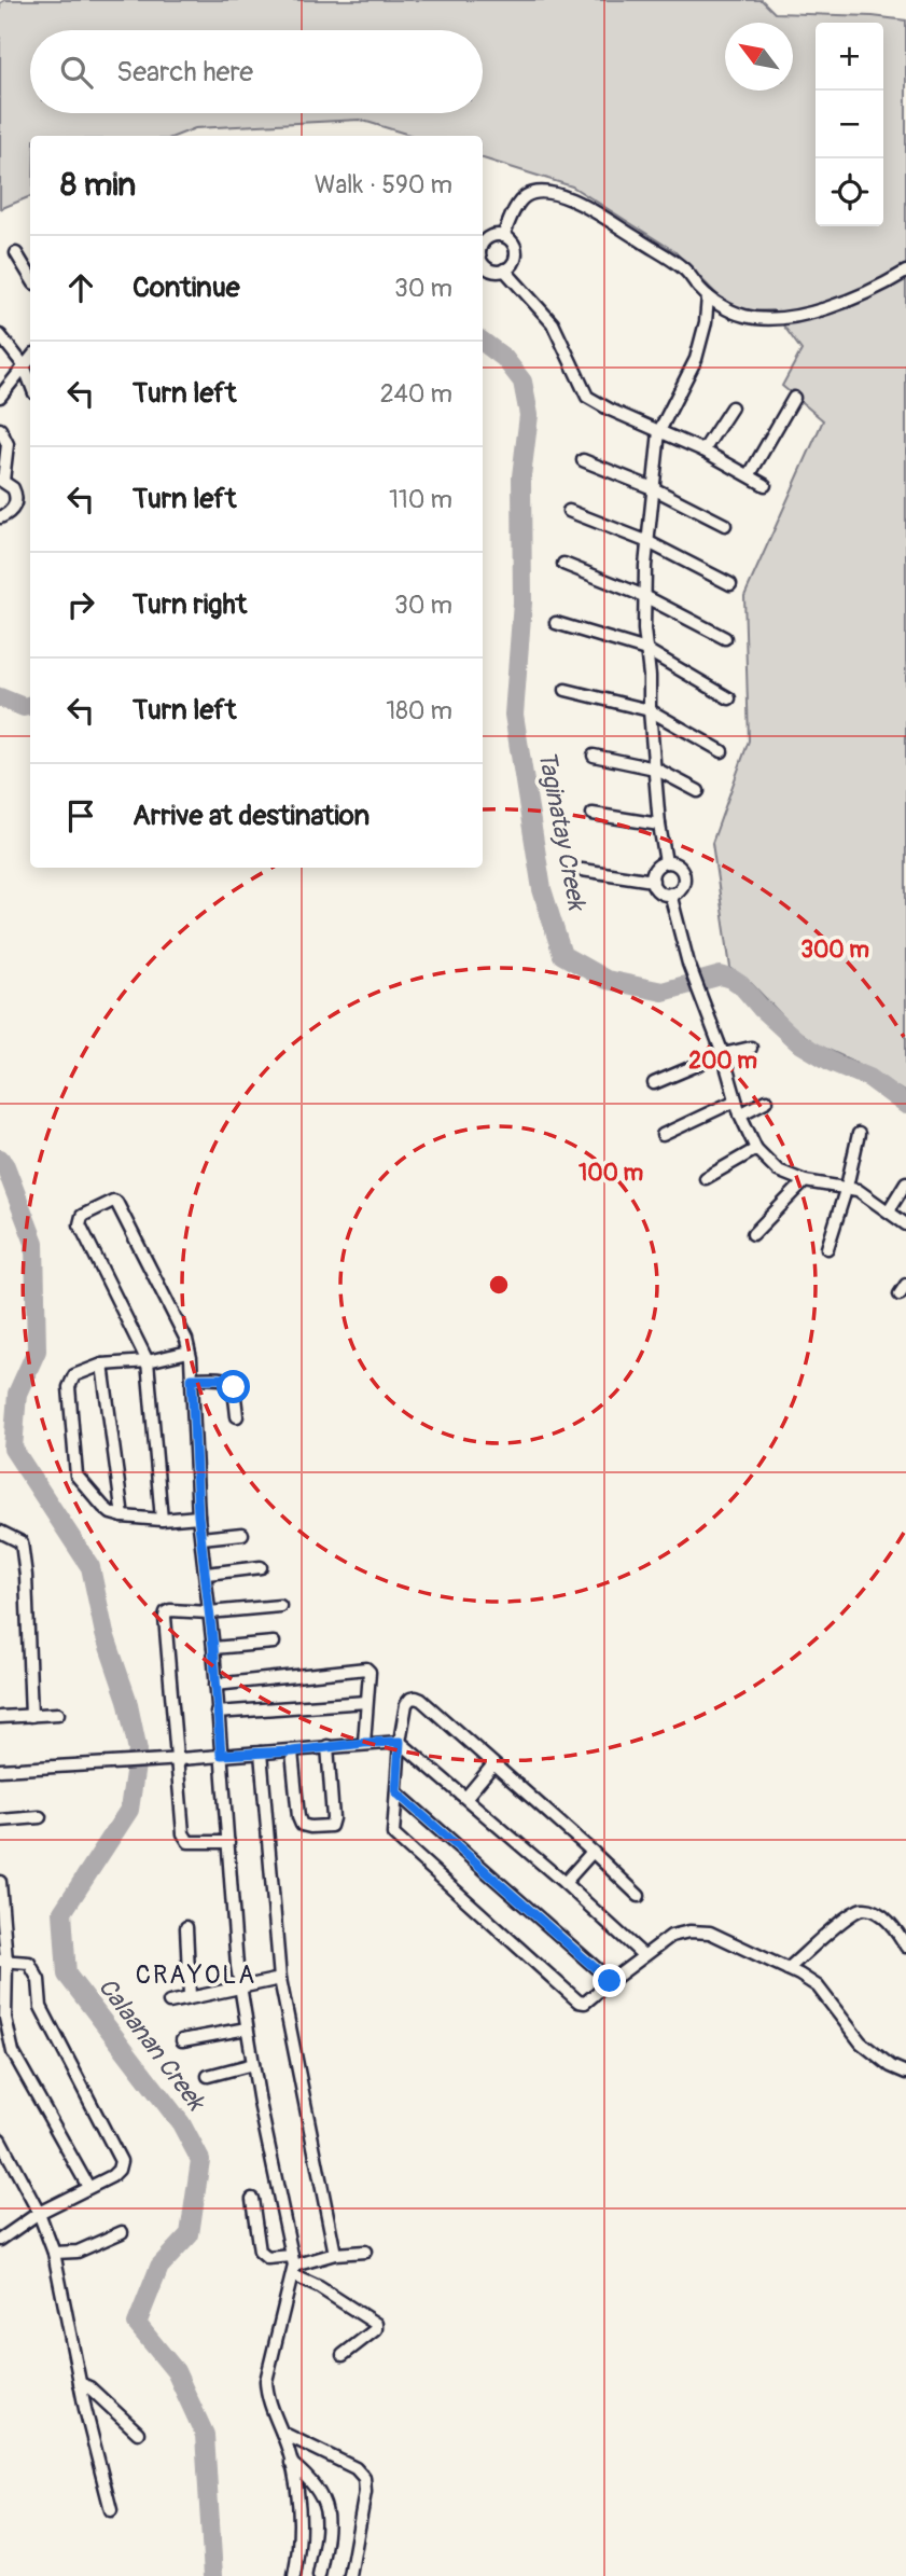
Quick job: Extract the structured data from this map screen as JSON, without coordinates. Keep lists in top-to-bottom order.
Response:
{
  "districts": ["CRAYOLA"],
  "water": ["Taginatay Creek", "Calaanan Creek"],
  "north": "top left",
  "page": {
    "map_buttons": ["+", "−"],
    "search": "Search here",
    "heading": ["8 min", "Walk · 590 m"],
    "list": [
      ["Continue", "30 m"],
      ["Turn left", "240 m"],
      ["Turn left", "110 m"],
      ["Turn right", "30 m"],
      ["Turn left", "180 m"],
      "Arrive at destination"
    ]
  },
  "rings": ["300 m", "200 m", "100 m"]
}
